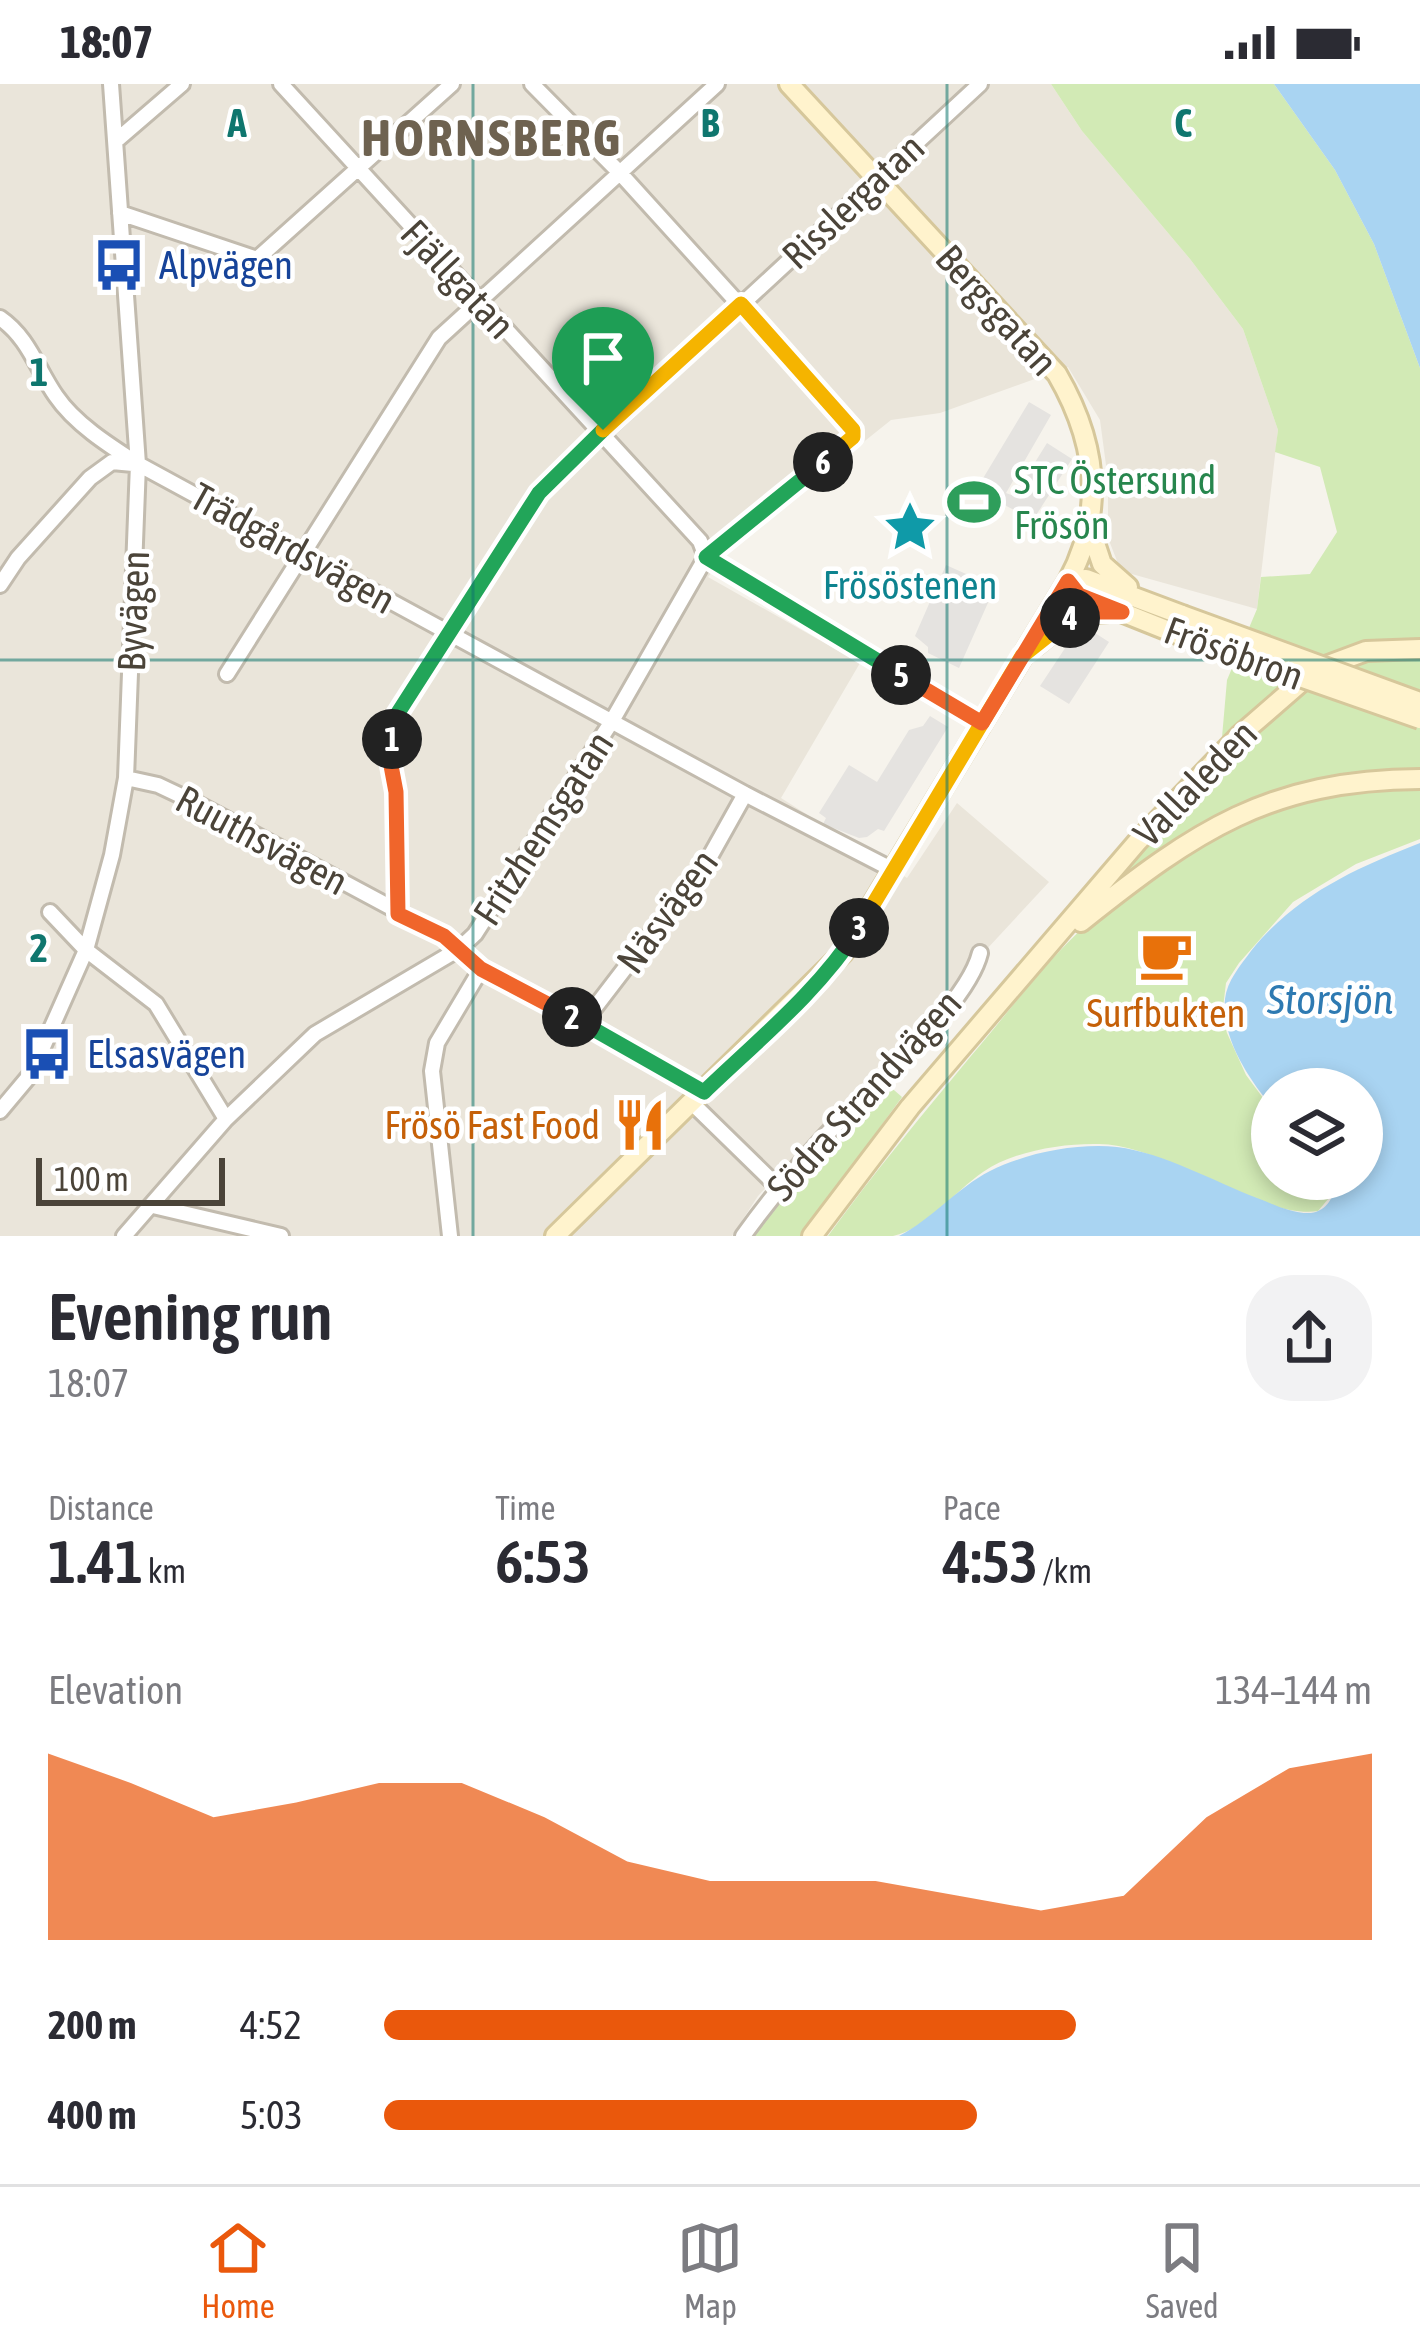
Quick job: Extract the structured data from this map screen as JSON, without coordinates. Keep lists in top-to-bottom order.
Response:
{
  "streets": {
    "street": [
      "Risslergatan",
      "Fjällgatan",
      "Bergsgatan",
      "Trädgårdsvägen",
      "Byvägen",
      "Frösöbron",
      "Vallaleden",
      "Fritzhemsgatan",
      "Ruuthsvägen",
      "Näsvägen",
      "Södra Strandvägen"
    ]
  },
  "crossings": [
    ["Risslergatan", "Fjällgatan"],
    ["Risslergatan", "Bergsgatan"],
    ["Risslergatan", "Trädgårdsvägen"],
    ["Risslergatan", "Fritzhemsgatan"],
    ["Risslergatan", "Ruuthsvägen"],
    ["Fjällgatan", "Bergsgatan"],
    ["Fjällgatan", "Fritzhemsgatan"],
    ["Bergsgatan", "Trädgårdsvägen"],
    ["Bergsgatan", "Frösöbron"],
    ["Bergsgatan", "Ruuthsvägen"],
    ["Trädgårdsvägen", "Byvägen"],
    ["Trädgårdsvägen", "Fritzhemsgatan"],
    ["Trädgårdsvägen", "Näsvägen"],
    ["Byvägen", "Ruuthsvägen"],
    ["Frösöbron", "Vallaleden"],
    ["Fritzhemsgatan", "Ruuthsvägen"],
    ["Ruuthsvägen", "Näsvägen"],
    ["Ruuthsvägen", "Södra Strandvägen"]
  ],
  "districts": ["HORNSBERG"],
  "water": ["Storsjön"],
  "places": {
    "bus stop": ["Alpvägen", "Elsasvägen"],
    "sports": ["STC Östersund Frösön"],
    "place": ["Frösöstenen"],
    "cafe": ["Surfbukten"],
    "restaurant": ["Frösö Fast Food"]
  },
  "scale_bar": "100 m",
  "page": {
    "status": "18:07",
    "pins": [
      "6",
      "4",
      "5",
      "1",
      "3",
      "2"
    ],
    "scale": "100 m",
    "heading": ["Evening run", "18:07"],
    "stats": [
      ["Distance", "1.41 km"],
      ["Time", "6:53"],
      ["Pace", "4:53 /km"]
    ],
    "chart": ["Elevation", "134–144 m"],
    "list": [
      {
        "name": "200 m",
        "note": "4:52"
      },
      {
        "name": "400 m",
        "note": "5:03"
      }
    ],
    "tabs": ["Home", "Map", "Saved"]
  },
  "grid": {
    "columns": ["A", "B", "C"],
    "rows": ["1", "2"]
  }
}
